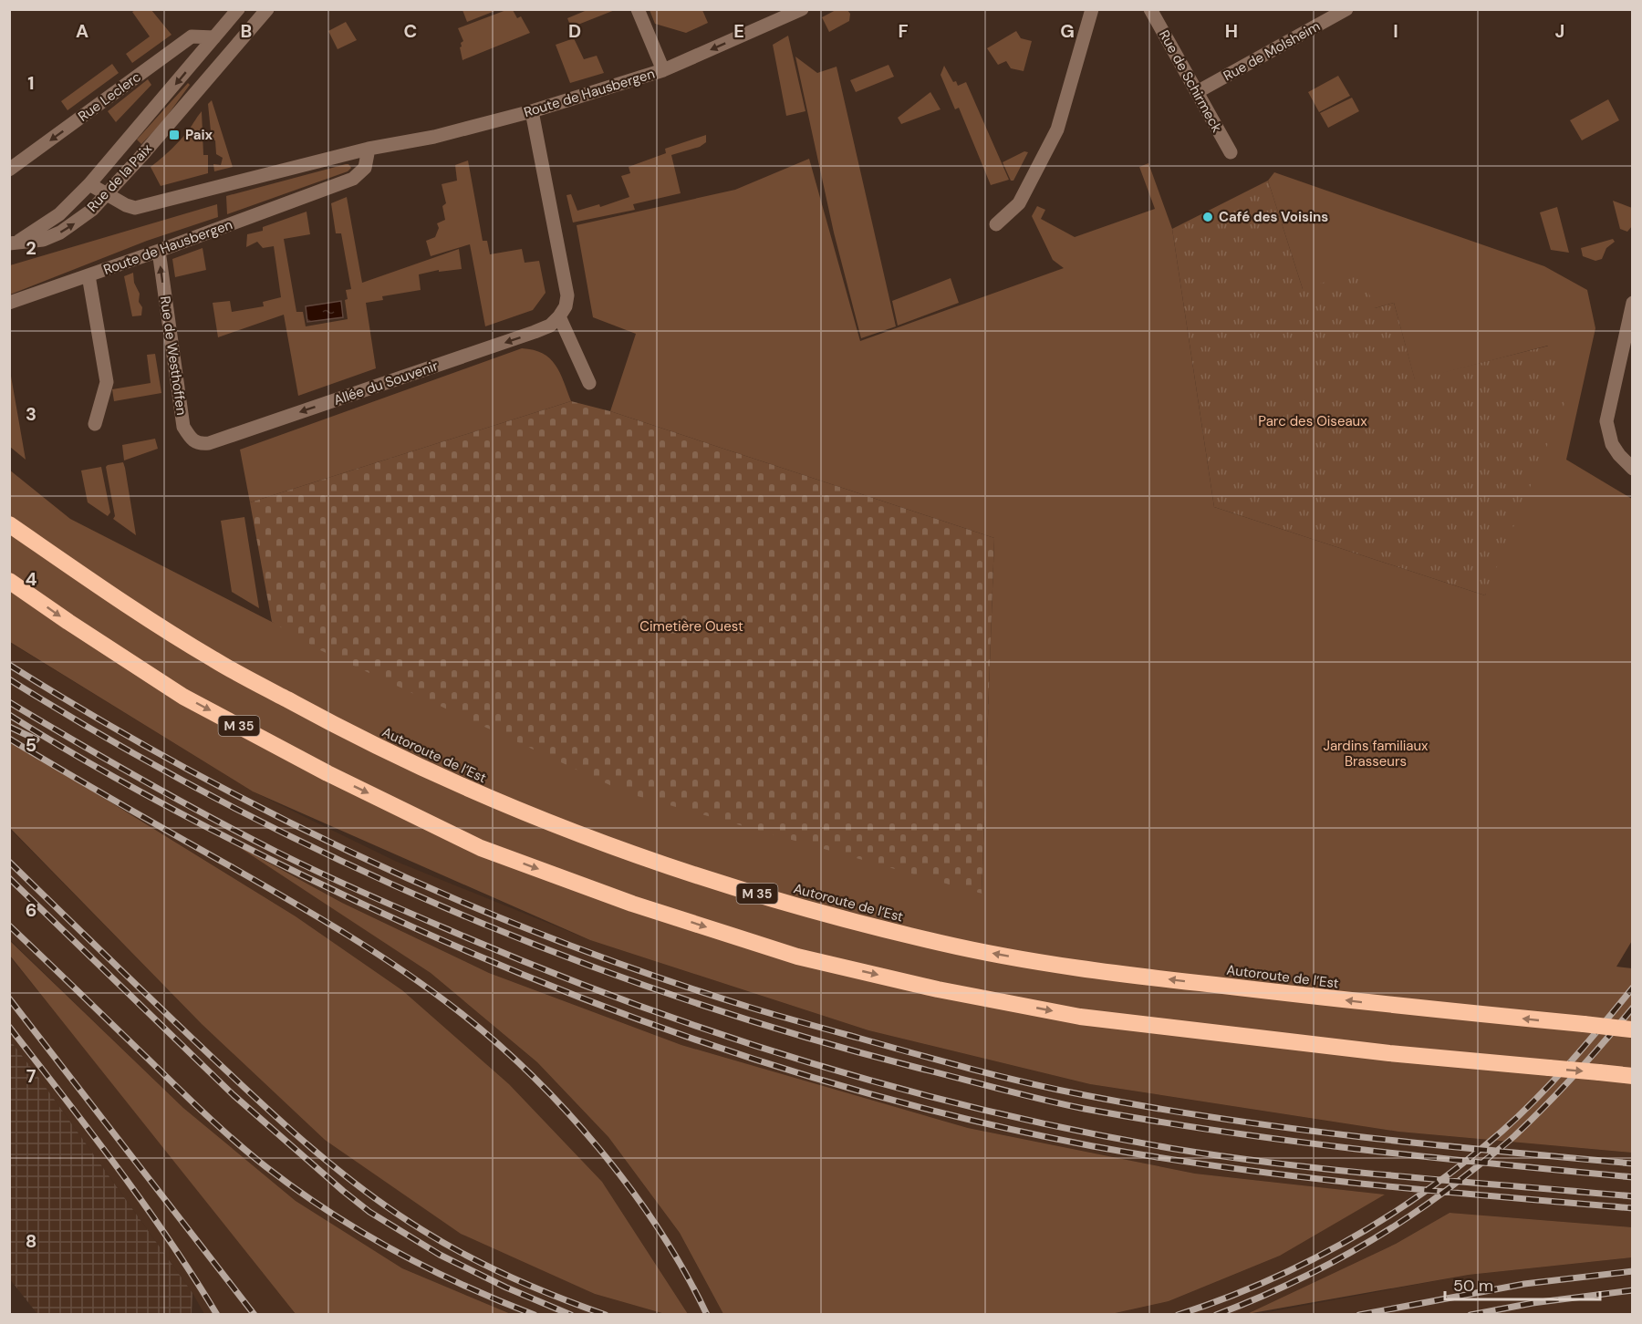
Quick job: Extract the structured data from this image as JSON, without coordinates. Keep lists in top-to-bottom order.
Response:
{
  "streets": {
    "highway": ["M 35", "Autoroute de l’Est"],
    "street": [
      "Rue de Molsheim",
      "Rue de Schirmeck",
      "Route de Hausbergen",
      "Rue Leclerc",
      "Rue de la Paix",
      "Rue de Westhoffen",
      "Allée du Souvenir"
    ]
  },
  "crossings": [
    ["Rue de Molsheim", "Rue de Schirmeck"],
    ["Route de Hausbergen", "Rue de la Paix"],
    ["Route de Hausbergen", "Rue de Westhoffen"],
    ["Rue Leclerc", "Rue de la Paix"],
    ["Rue de Westhoffen", "Allée du Souvenir"]
  ],
  "one_way": ["Rue Leclerc", "Allée du Souvenir"],
  "parks": ["Parc des Oiseaux", "Cimetière Ouest", "Jardins familiaux Brasseurs"],
  "places": {
    "transit": ["Paix"],
    "other": ["Café des Voisins"]
  },
  "scale_bar": "50 m",
  "grid": {
    "columns": [
      "A",
      "B",
      "C",
      "D",
      "E",
      "F",
      "G",
      "H",
      "I",
      "J"
    ],
    "rows": [
      "1",
      "2",
      "3",
      "4",
      "5",
      "6",
      "7",
      "8"
    ]
  }
}
